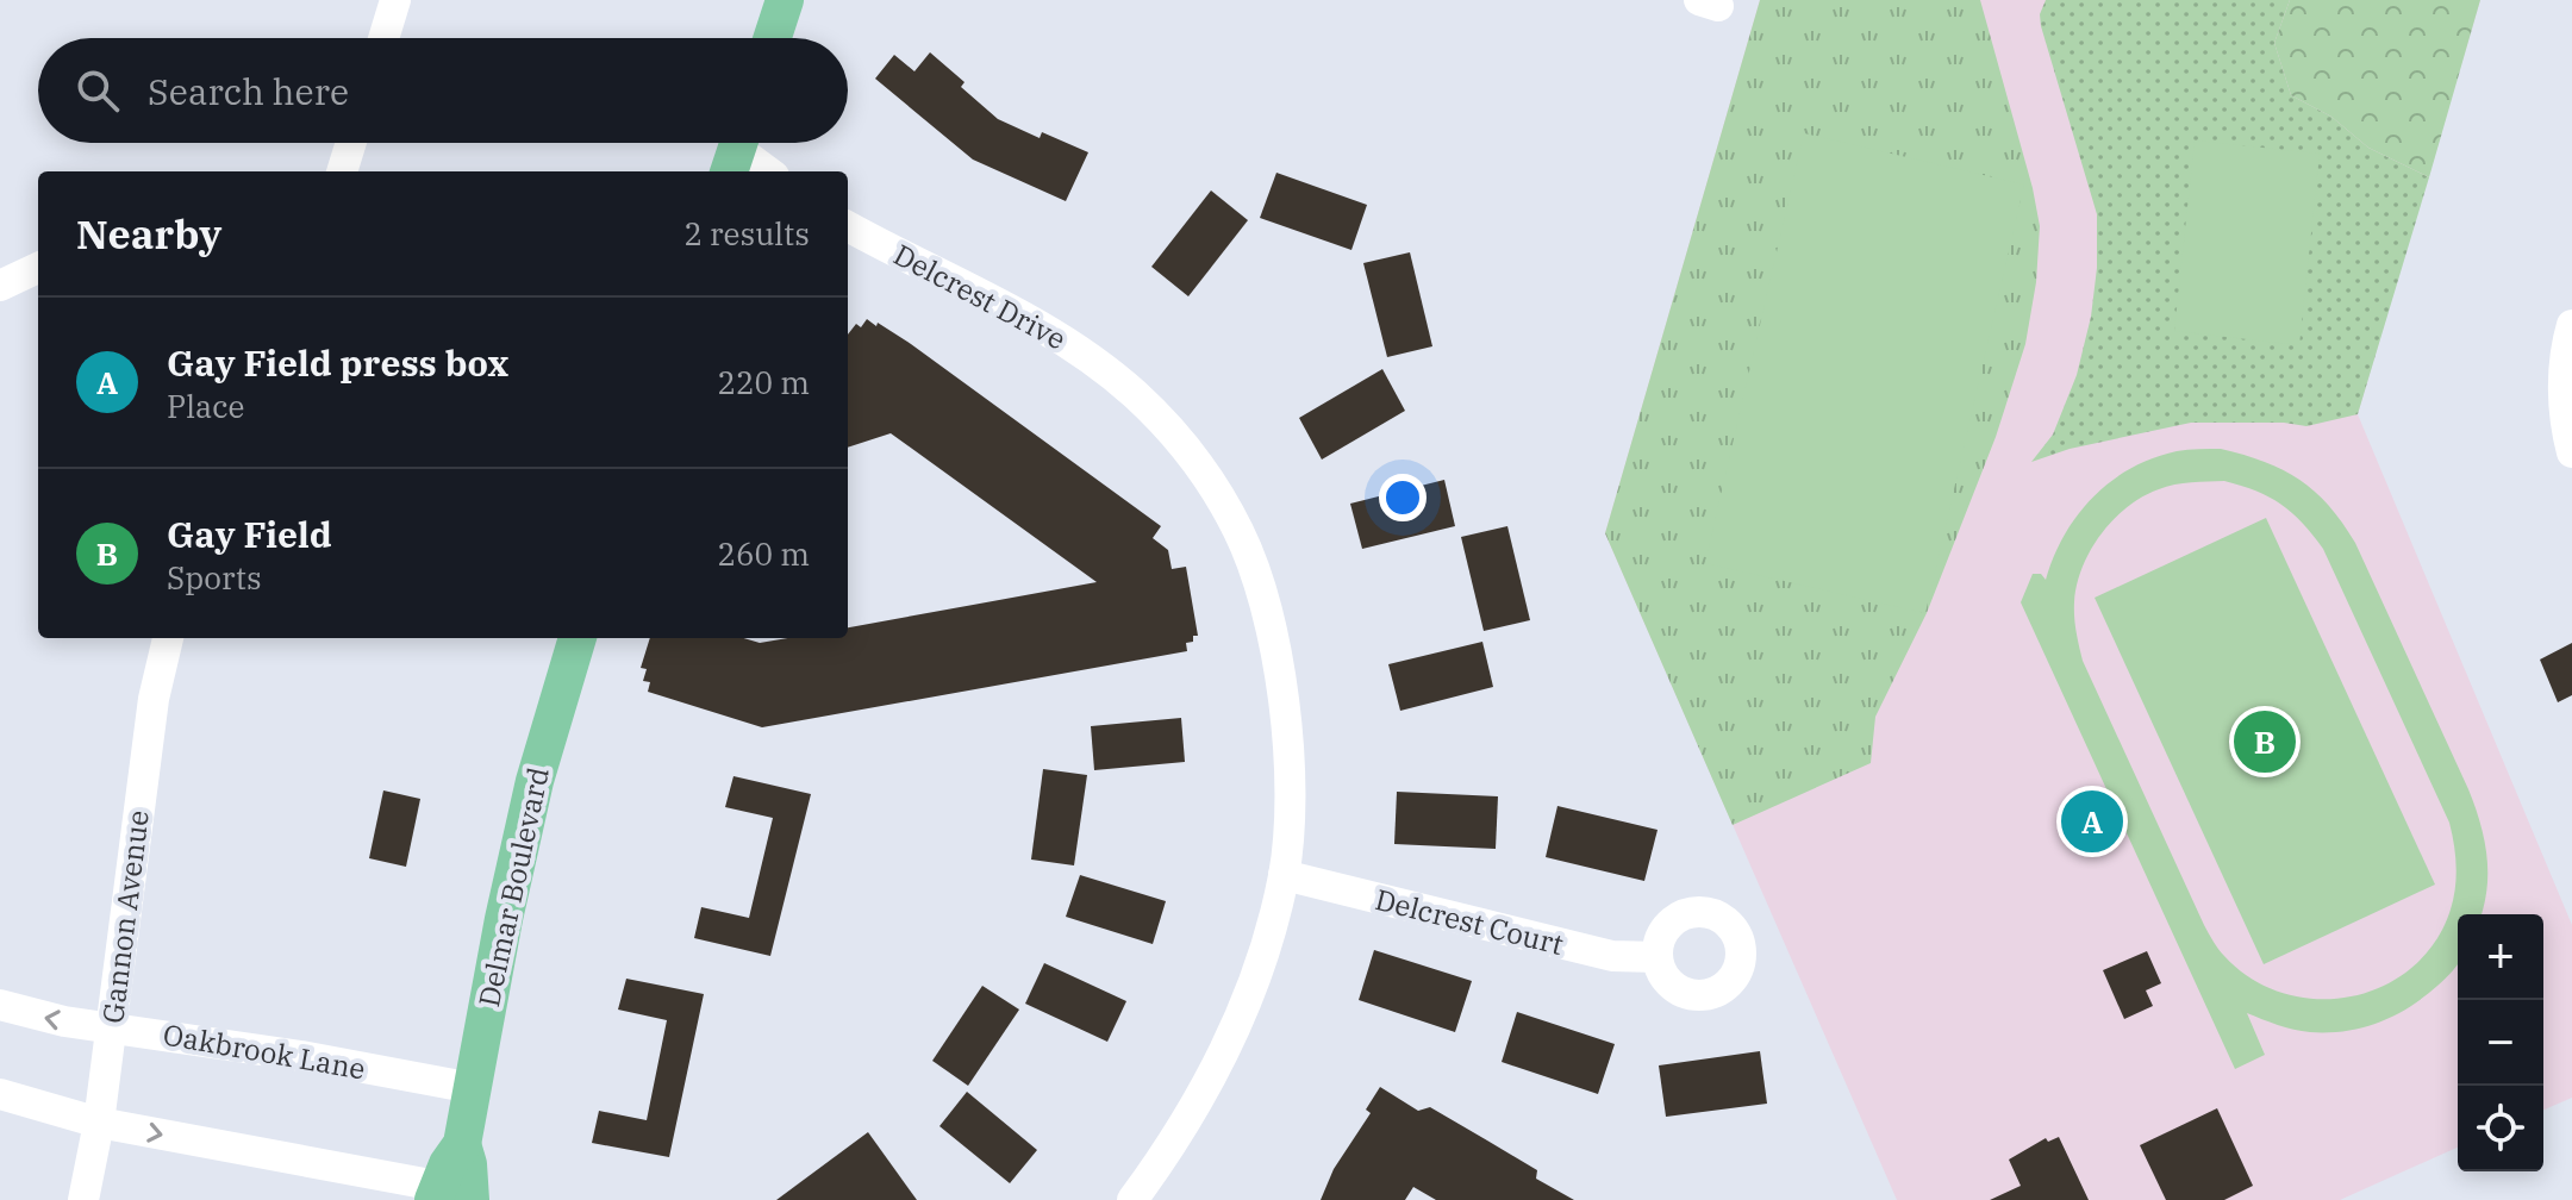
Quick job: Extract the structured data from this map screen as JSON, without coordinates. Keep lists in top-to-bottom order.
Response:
{
  "streets": {
    "main road": ["Delmar Boulevard"],
    "street": [
      "Delcrest Drive",
      "Gannon Avenue",
      "Delcrest Court",
      "Oakbrook Lane"
    ]
  },
  "crossings": [
    ["Delcrest Drive", "Delcrest Court"],
    ["Delmar Boulevard", "Oakbrook Lane"],
    ["Gannon Avenue", "Oakbrook Lane"]
  ],
  "page": {
    "search": "Search here",
    "heading": ["Nearby", "2 results"],
    "list": [
      {
        "mark": "A",
        "name": "Gay Field press box",
        "note": "Place",
        "value": "220 m"
      },
      {
        "mark": "B",
        "name": "Gay Field",
        "note": "Sports",
        "value": "260 m"
      }
    ],
    "pins": ["B", "A"],
    "map_buttons": ["+", "−"]
  }
}
